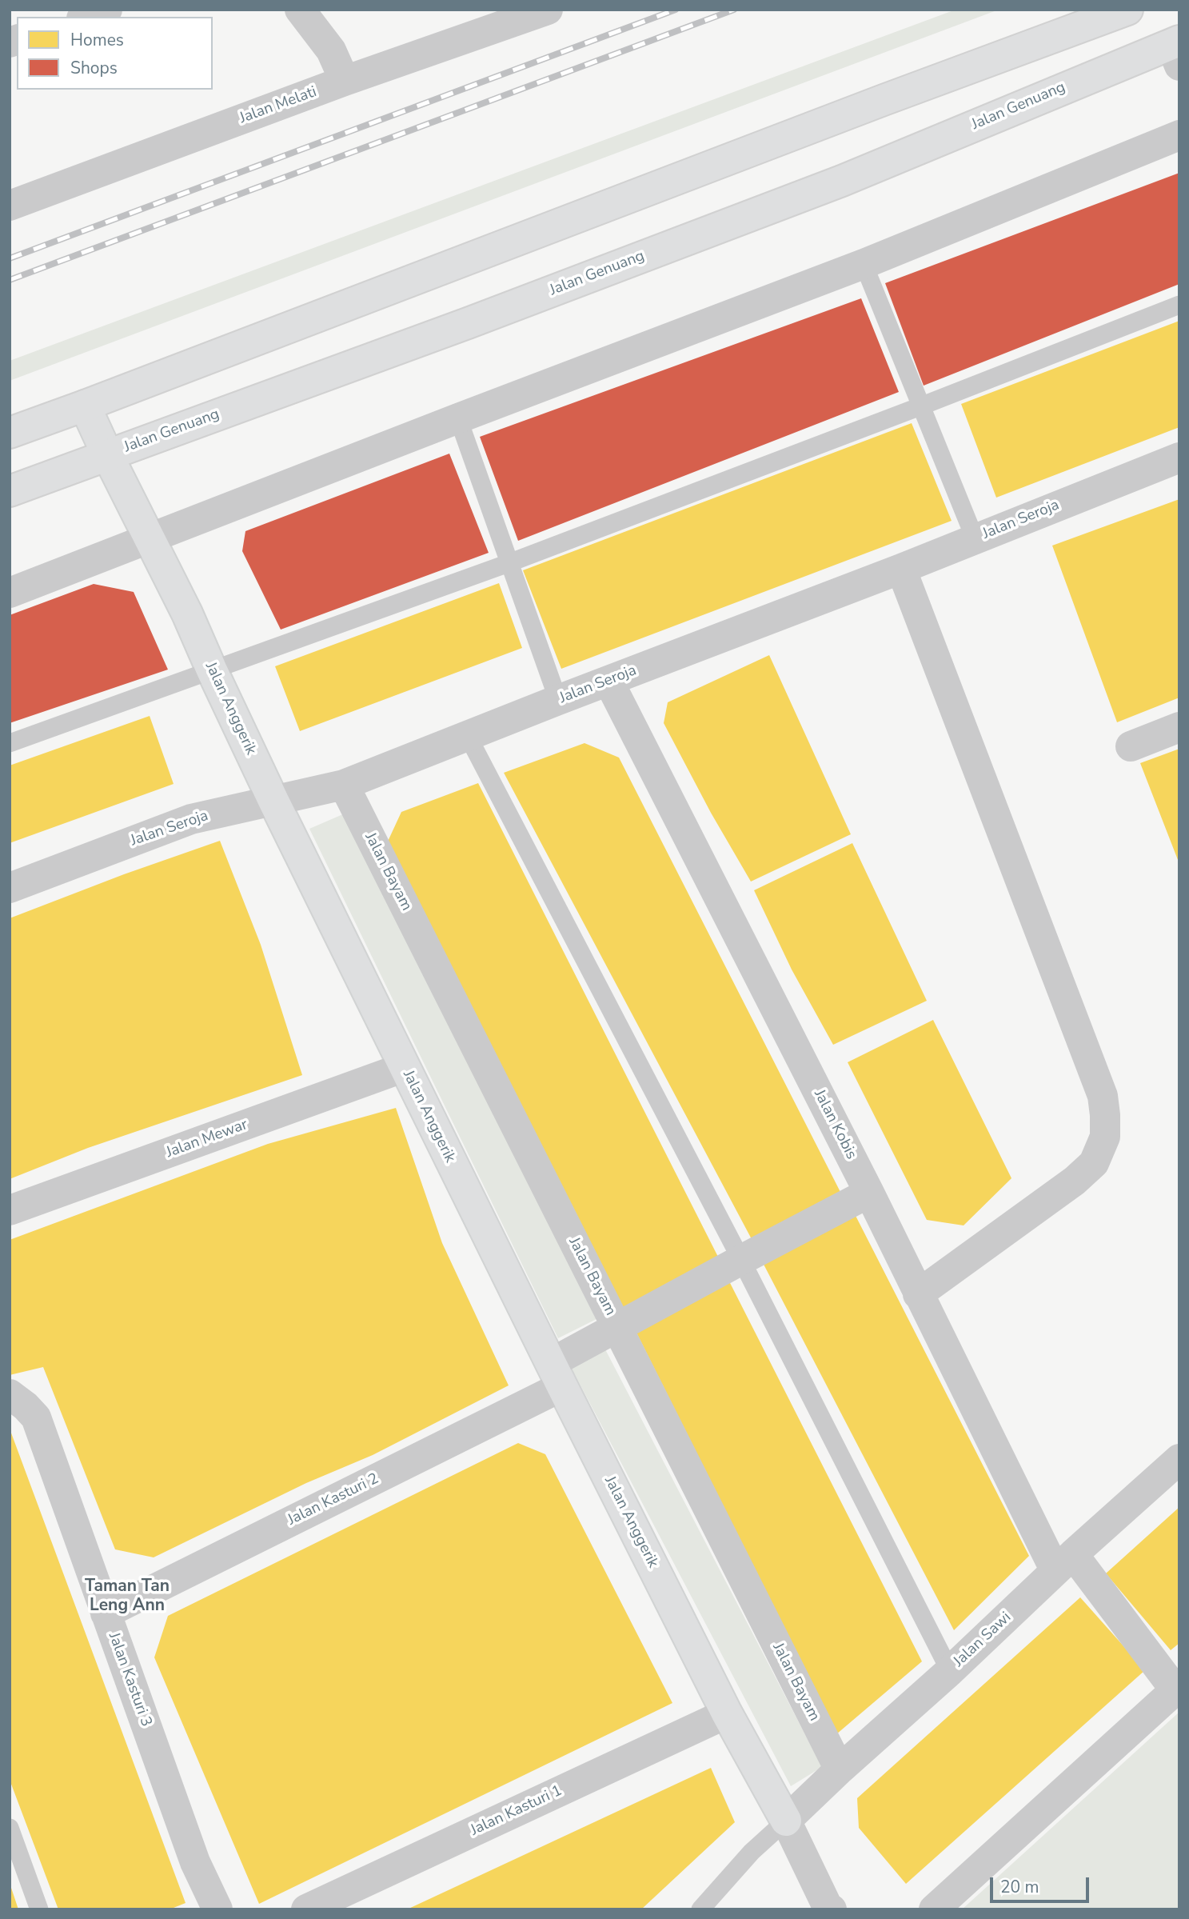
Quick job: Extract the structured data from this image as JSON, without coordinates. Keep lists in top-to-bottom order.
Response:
{
  "streets": {
    "main road": ["Jalan Genuang", "Jalan Anggerik"],
    "street": [
      "Jalan Melati",
      "Jalan Seroja",
      "Jalan Bayam",
      "Jalan Kobis",
      "Jalan Mewar",
      "Jalan Kasturi 2",
      "Jalan Sawi",
      "Jalan Kasturi 3",
      "Jalan Kasturi 1"
    ]
  },
  "crossings": [
    ["Jalan Genuang", "Jalan Anggerik"],
    ["Jalan Seroja", "Jalan Anggerik"],
    ["Jalan Seroja", "Jalan Bayam"],
    ["Jalan Seroja", "Jalan Kobis"],
    ["Jalan Anggerik", "Jalan Mewar"],
    ["Jalan Anggerik", "Jalan Kasturi 2"],
    ["Jalan Anggerik", "Jalan Sawi"],
    ["Jalan Anggerik", "Jalan Kasturi 1"],
    ["Jalan Bayam", "Jalan Kasturi 2"],
    ["Jalan Bayam", "Jalan Sawi"],
    ["Jalan Kobis", "Jalan Kasturi 2"],
    ["Jalan Kobis", "Jalan Sawi"],
    ["Jalan Kasturi 2", "Jalan Kasturi 3"]
  ],
  "districts": ["Taman Tan Leng Ann"],
  "legend": ["Homes", "Shops"],
  "scale_bar": "20 m"
}
